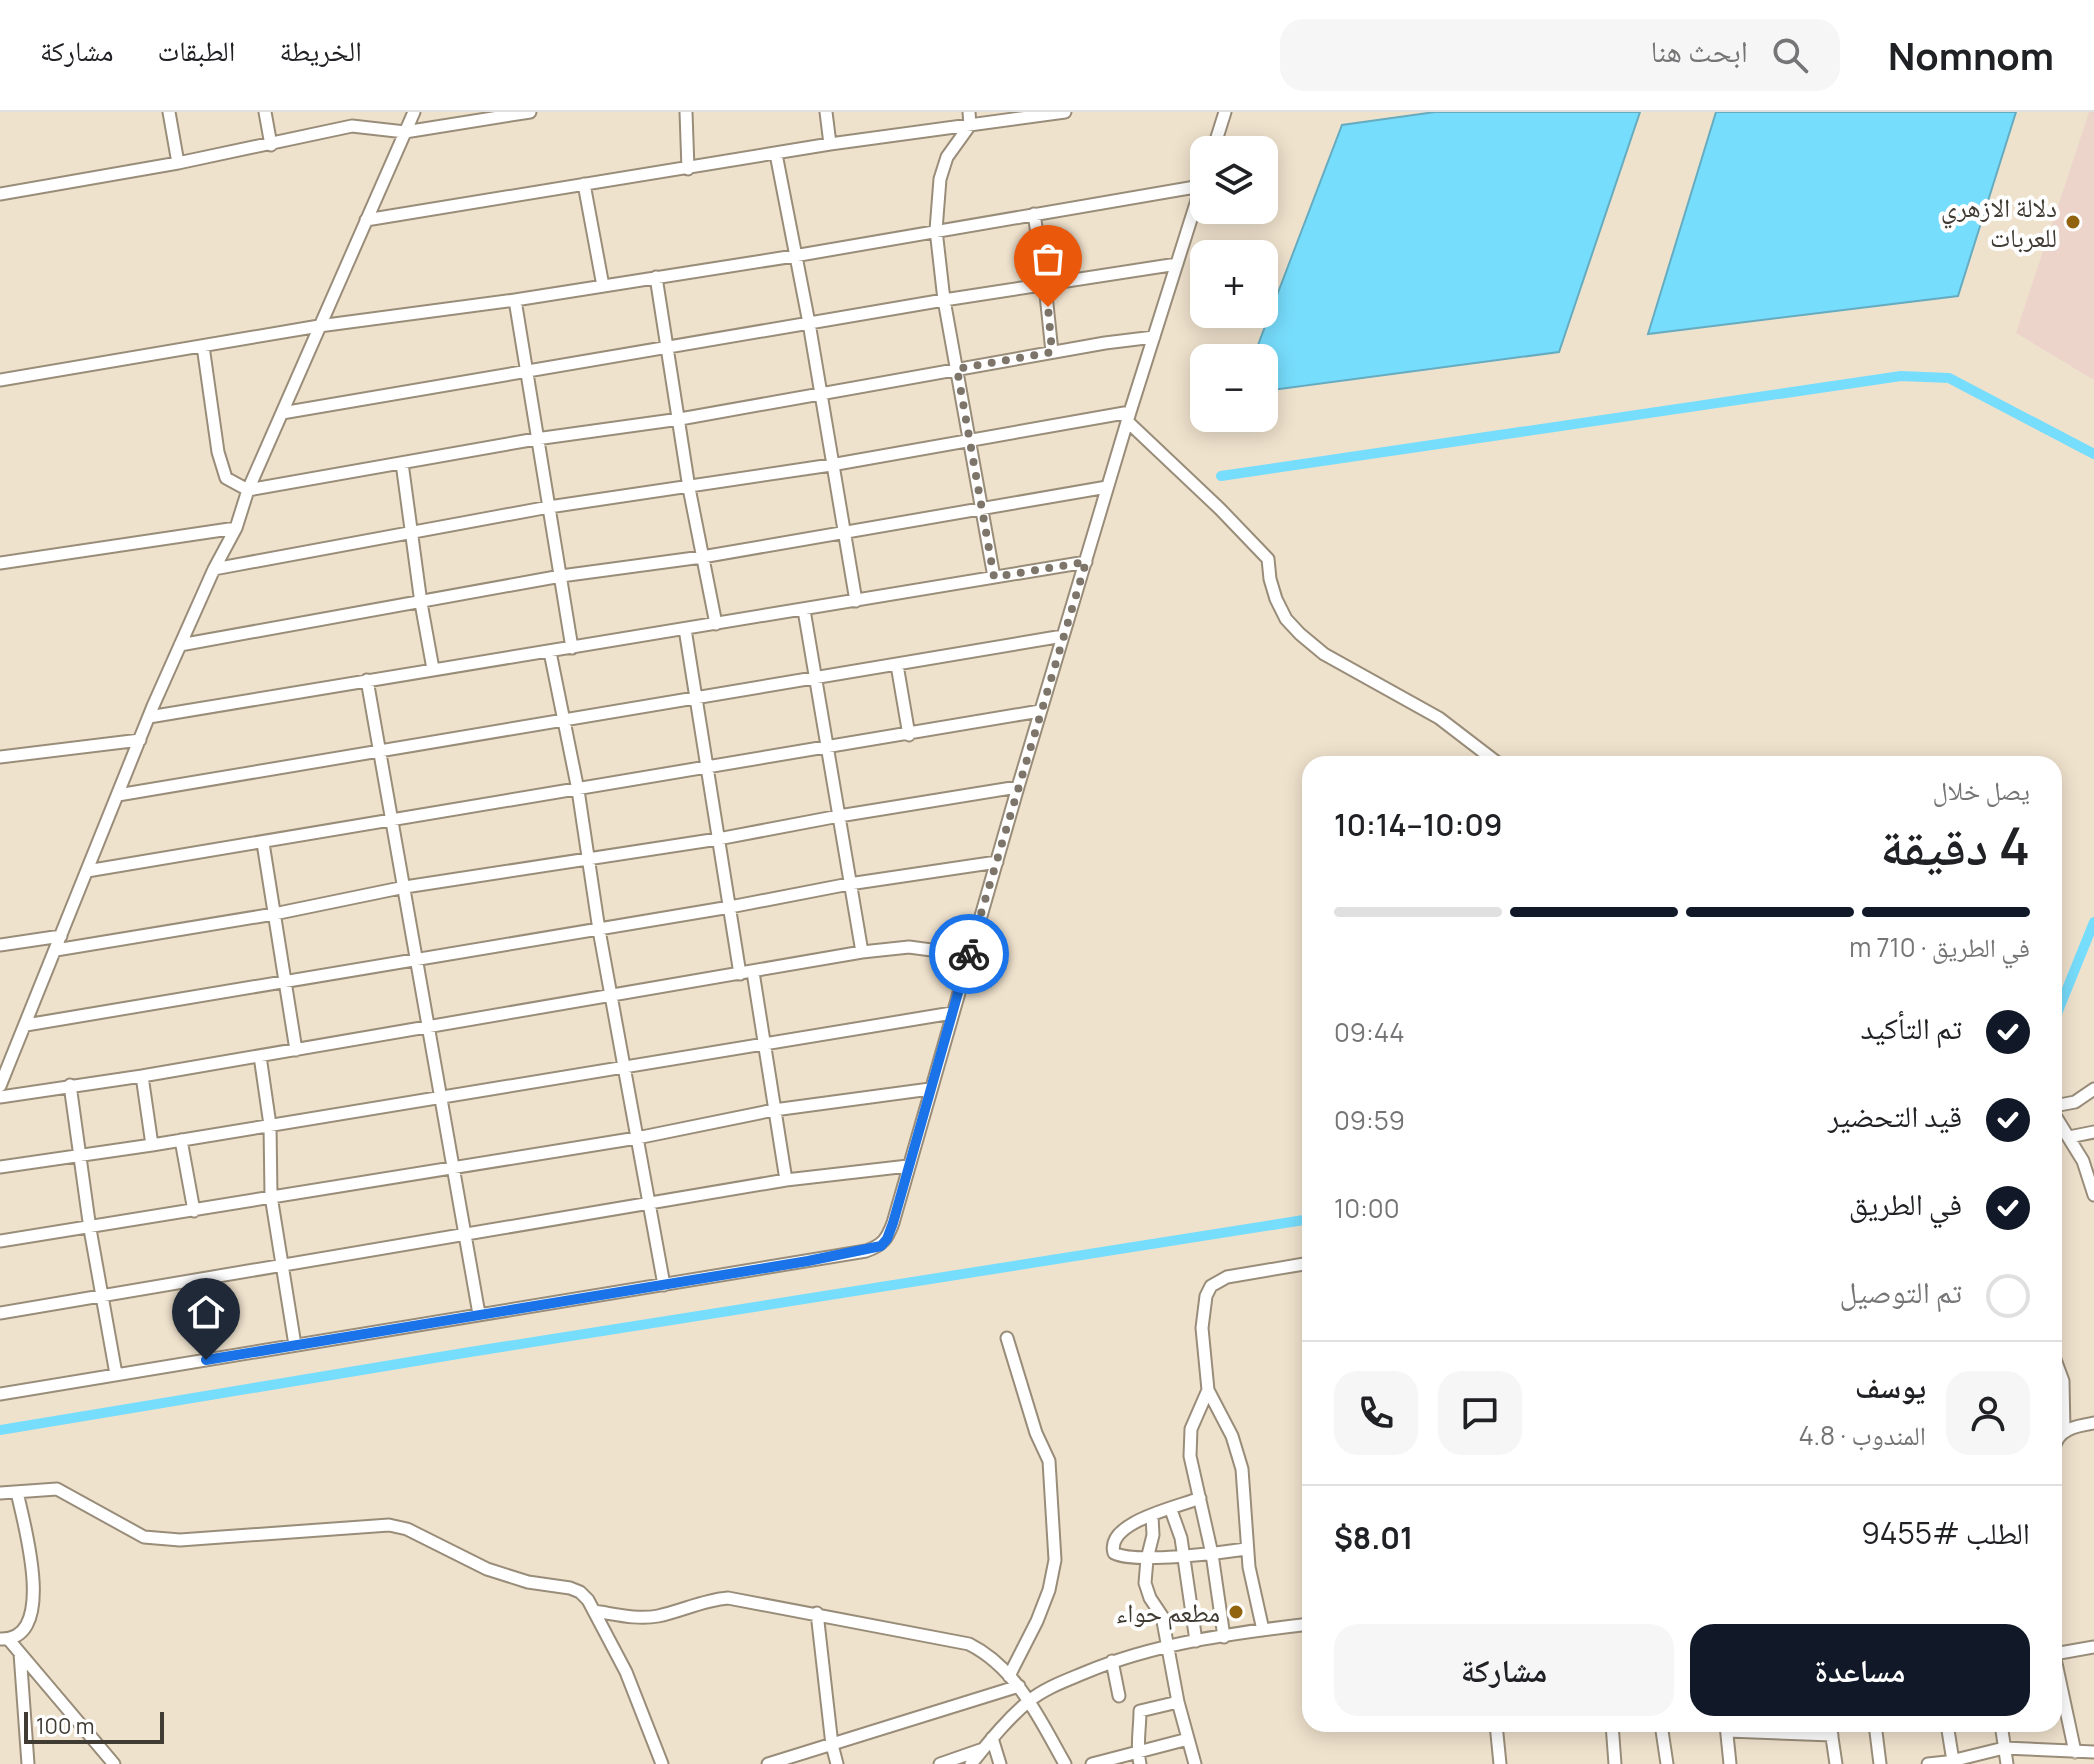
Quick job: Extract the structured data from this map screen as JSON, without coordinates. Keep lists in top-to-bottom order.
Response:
{
  "places": ["دلالة الازهري للعربات", "مطعم حواء"],
  "scale_bar": "100 m",
  "page": {
    "header": "Nomnom",
    "search": "ابحث هنا",
    "nav": ["الخريطة", "الطبقات", "مشاركة"],
    "map_buttons": ["+", "−"],
    "heading": ["4 دقيقة", "يصل خلال", "10:09–10:14"],
    "panel": [
      "يوسف",
      "المندوب · 4.8",
      "الطلب #9455",
      "$8.01"
    ],
    "bar": "في الطريق · 710 m",
    "list": [
      ["تم التأكيد", "09:44"],
      ["قيد التحضير", "09:59"],
      ["في الطريق", "10:00"],
      "تم التوصيل"
    ],
    "buttons": ["مساعدة", "مشاركة"],
    "scale": "100 m"
  }
}
